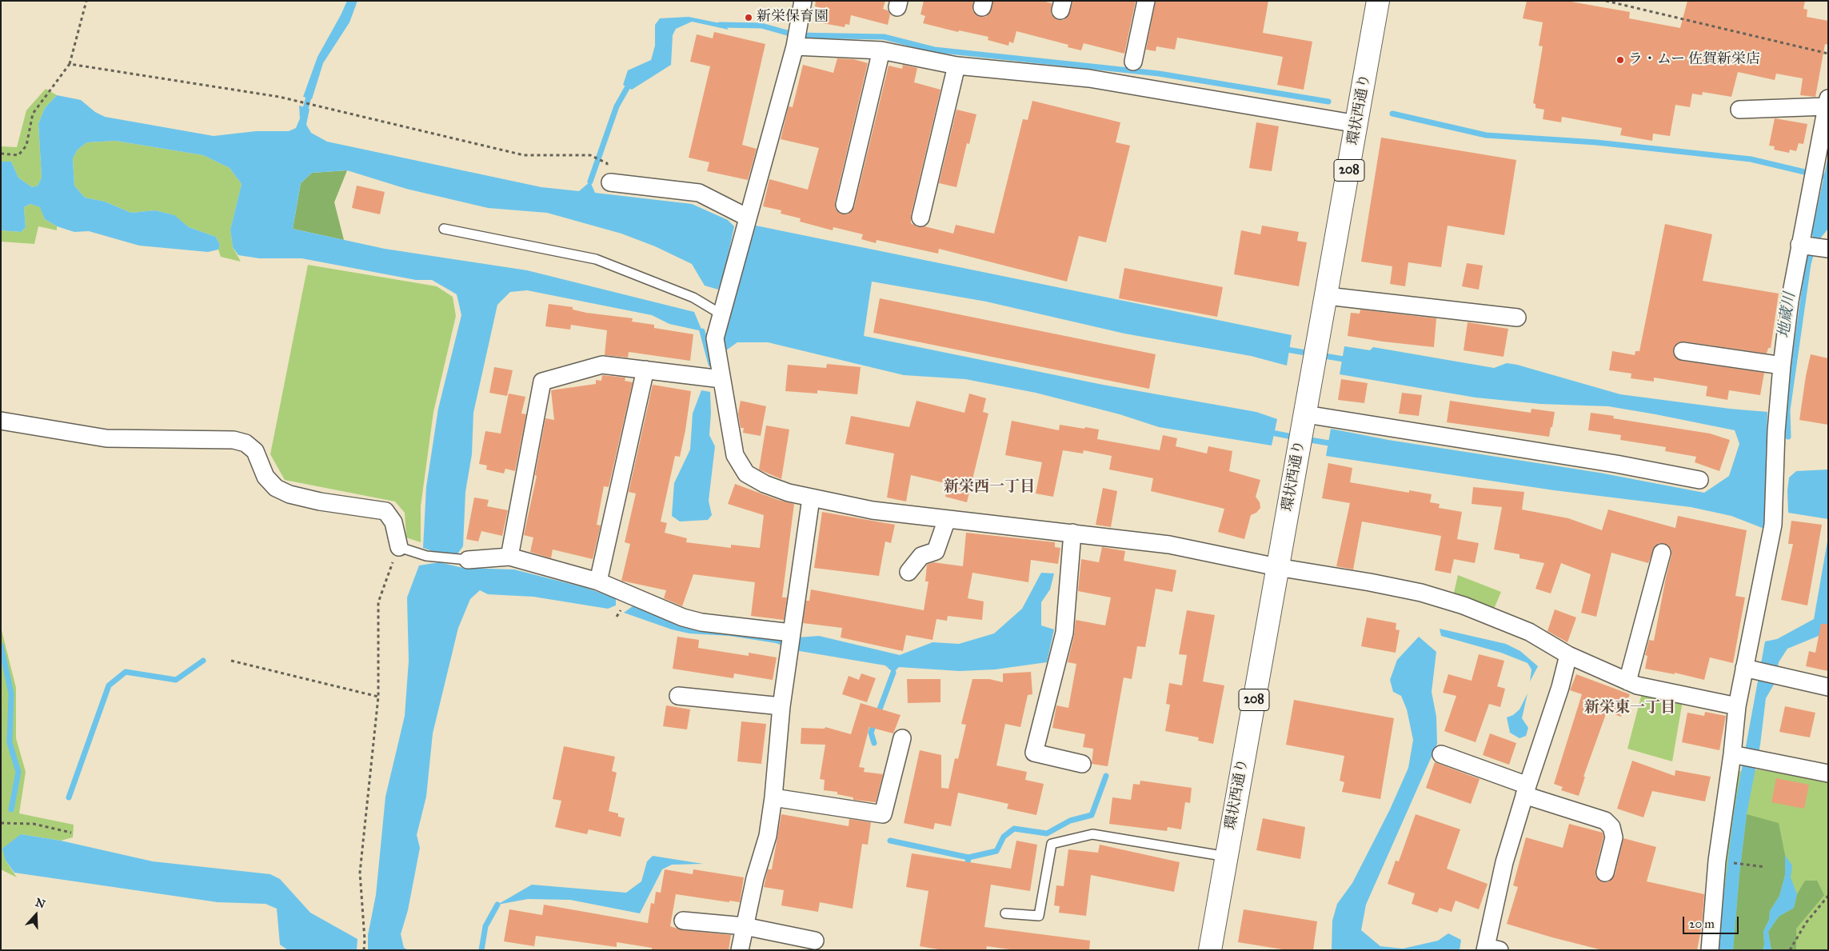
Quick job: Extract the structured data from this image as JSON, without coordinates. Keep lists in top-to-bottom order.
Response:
{
  "streets": {
    "highway": ["環状西通り", "208"]
  },
  "districts": ["新栄西一丁目", "新栄東一丁目"],
  "water": ["地蔵川"],
  "places": ["新栄保育園", "ラ・ムー 佐賀新栄店"],
  "scale_bar": "20 m",
  "north": "top"
}
